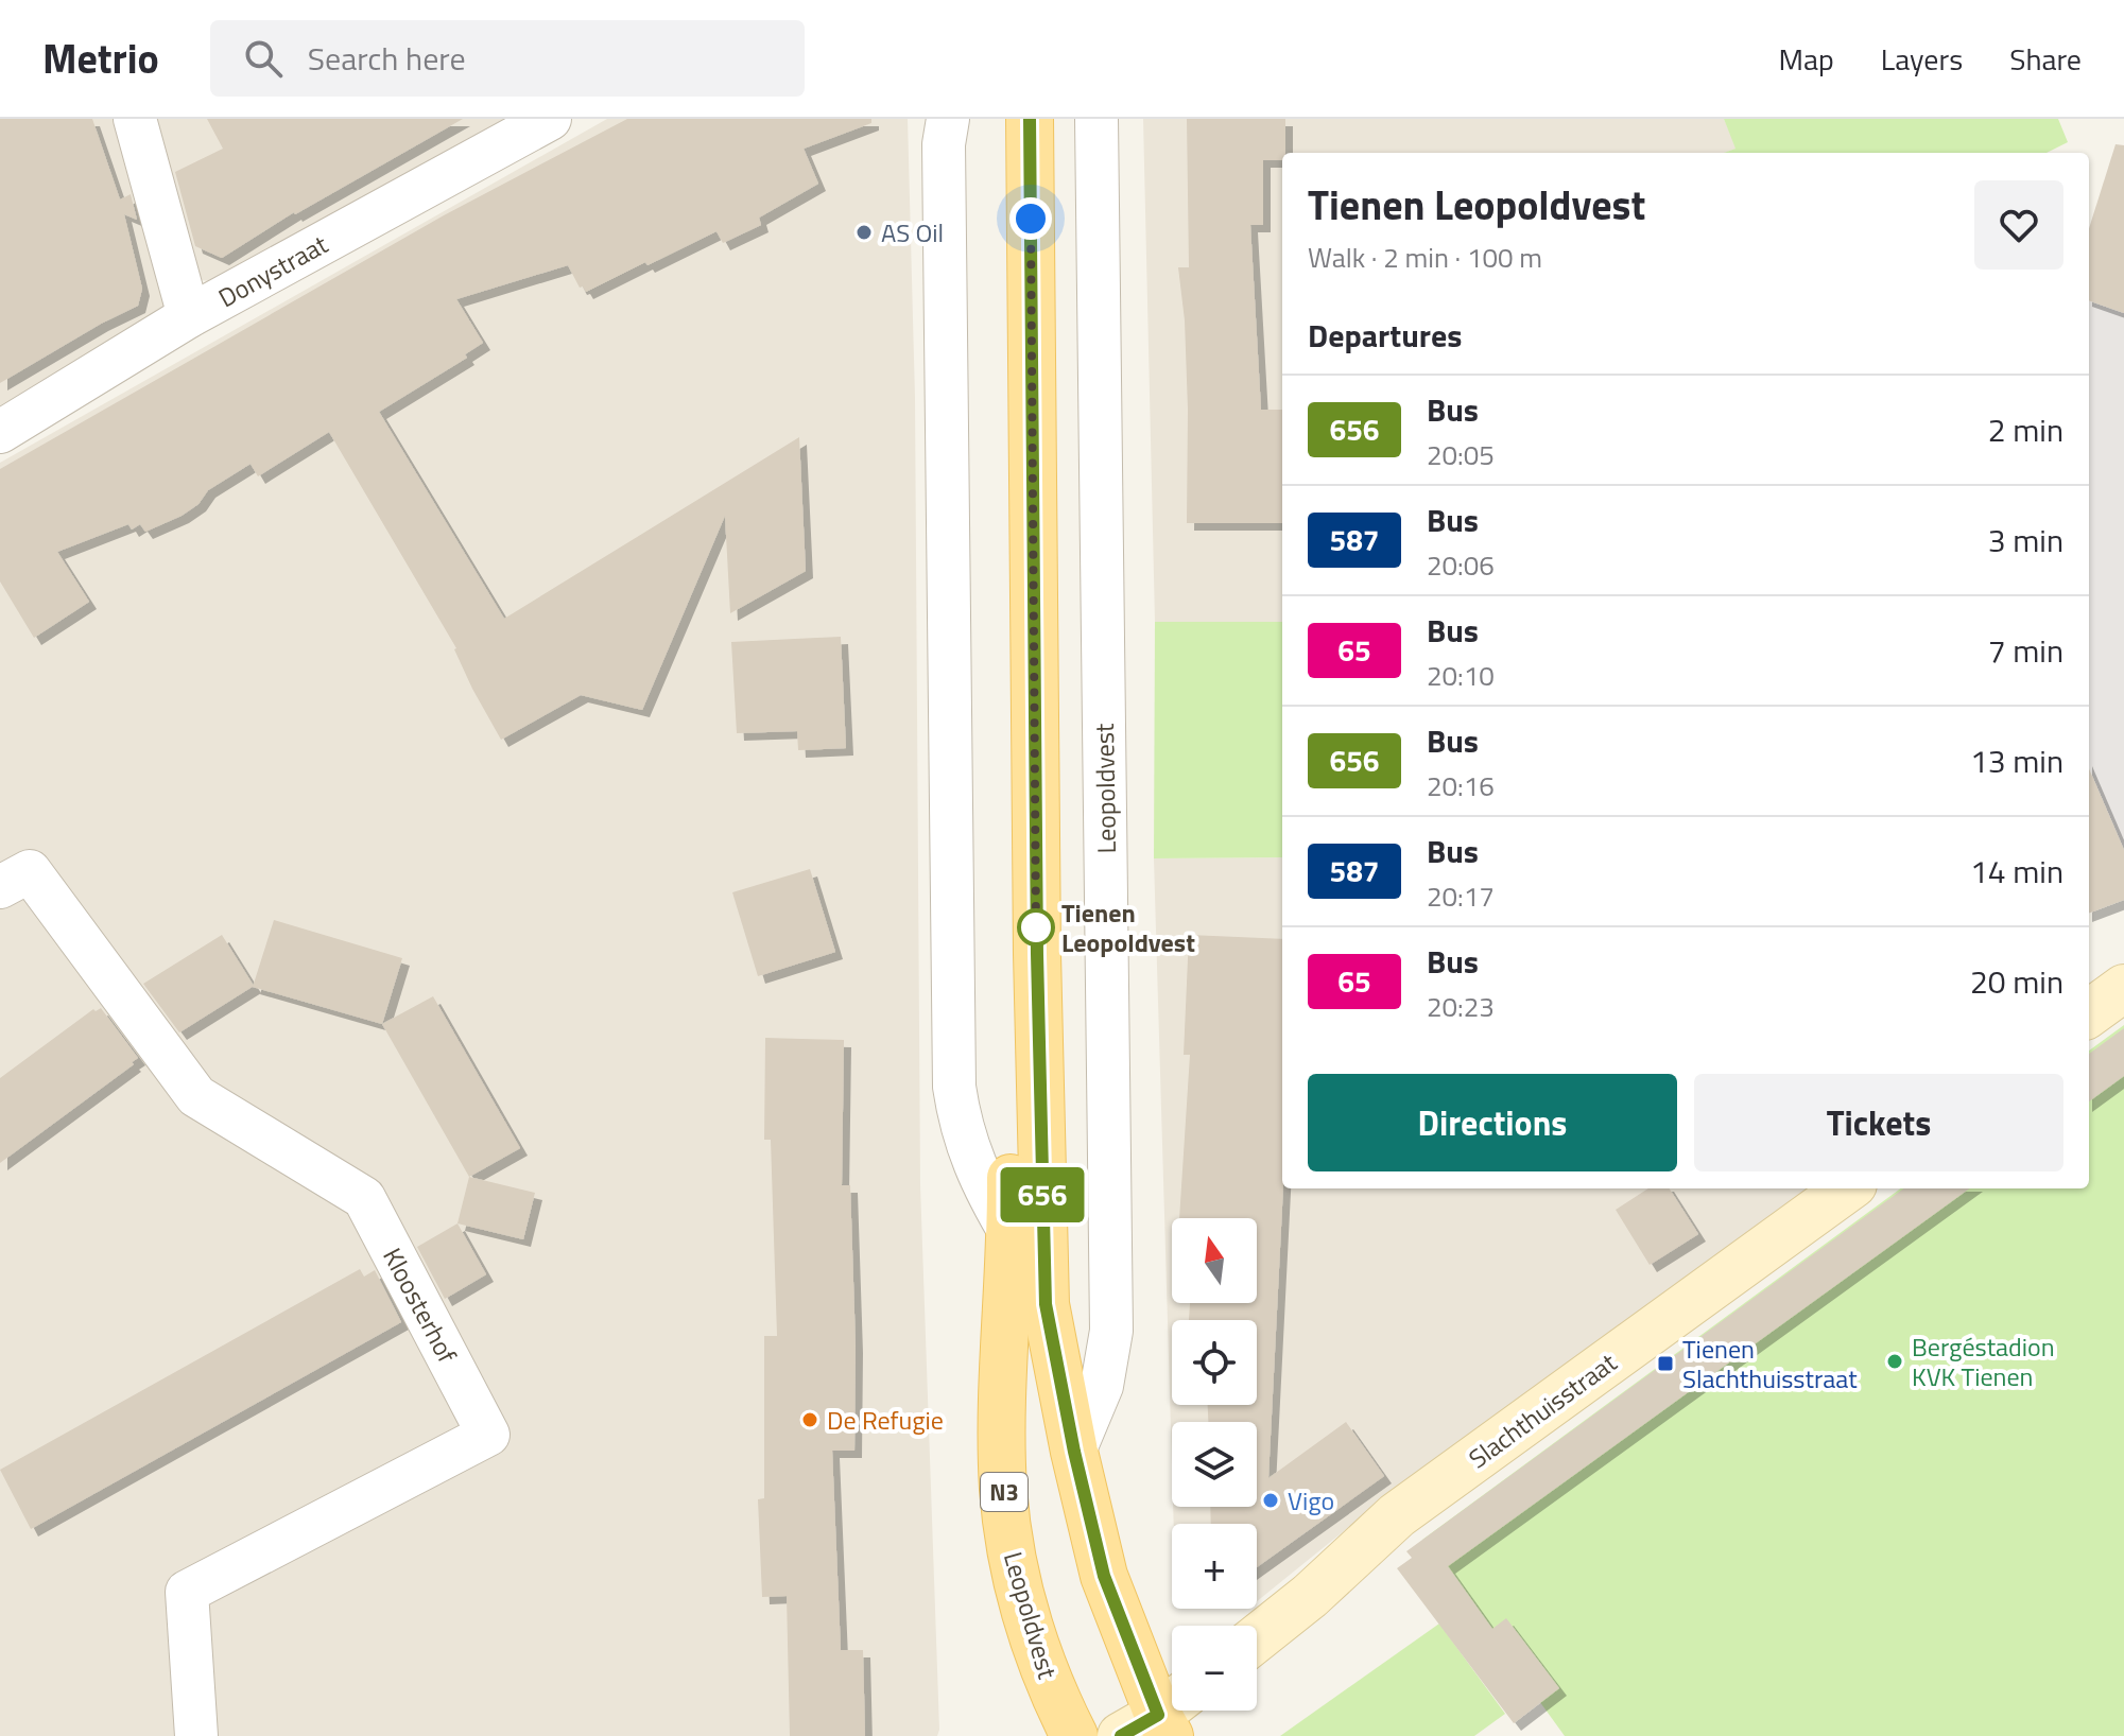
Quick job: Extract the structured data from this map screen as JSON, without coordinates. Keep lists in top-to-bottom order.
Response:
{
  "streets": {
    "main road": ["Leopoldvest", "N3"],
    "street": ["Donystraat", "Kloosterhof", "Slachthuisstraat"]
  },
  "places": {
    "other": [
      "AS Oil",
      "Tienen Leopoldvest",
      "Bergéstadion KVK Tienen",
      "De Refugie",
      "Vigo"
    ],
    "transit": ["Tienen Slachthuisstraat"]
  },
  "lines": ["bus line 656"],
  "north": "top",
  "page": {
    "header": "Metrio",
    "search": "Search here",
    "nav": ["Map", "Layers", "Share"],
    "on_map": "656",
    "heading": [
      ["Tienen Leopoldvest", "Walk · 2 min · 100 m"],
      "Departures"
    ],
    "list": [
      {
        "mark": "656",
        "name": "Bus",
        "note": "20:05",
        "value": "2 min"
      },
      {
        "mark": "587",
        "name": "Bus",
        "note": "20:06",
        "value": "3 min"
      },
      {
        "mark": "65",
        "name": "Bus",
        "note": "20:10",
        "value": "7 min"
      },
      {
        "mark": "656",
        "name": "Bus",
        "note": "20:16",
        "value": "13 min"
      },
      {
        "mark": "587",
        "name": "Bus",
        "note": "20:17",
        "value": "14 min"
      },
      {
        "mark": "65",
        "name": "Bus",
        "note": "20:23",
        "value": "20 min"
      }
    ],
    "buttons": ["Directions", "Tickets"],
    "map_buttons": ["+", "−"]
  }
}
